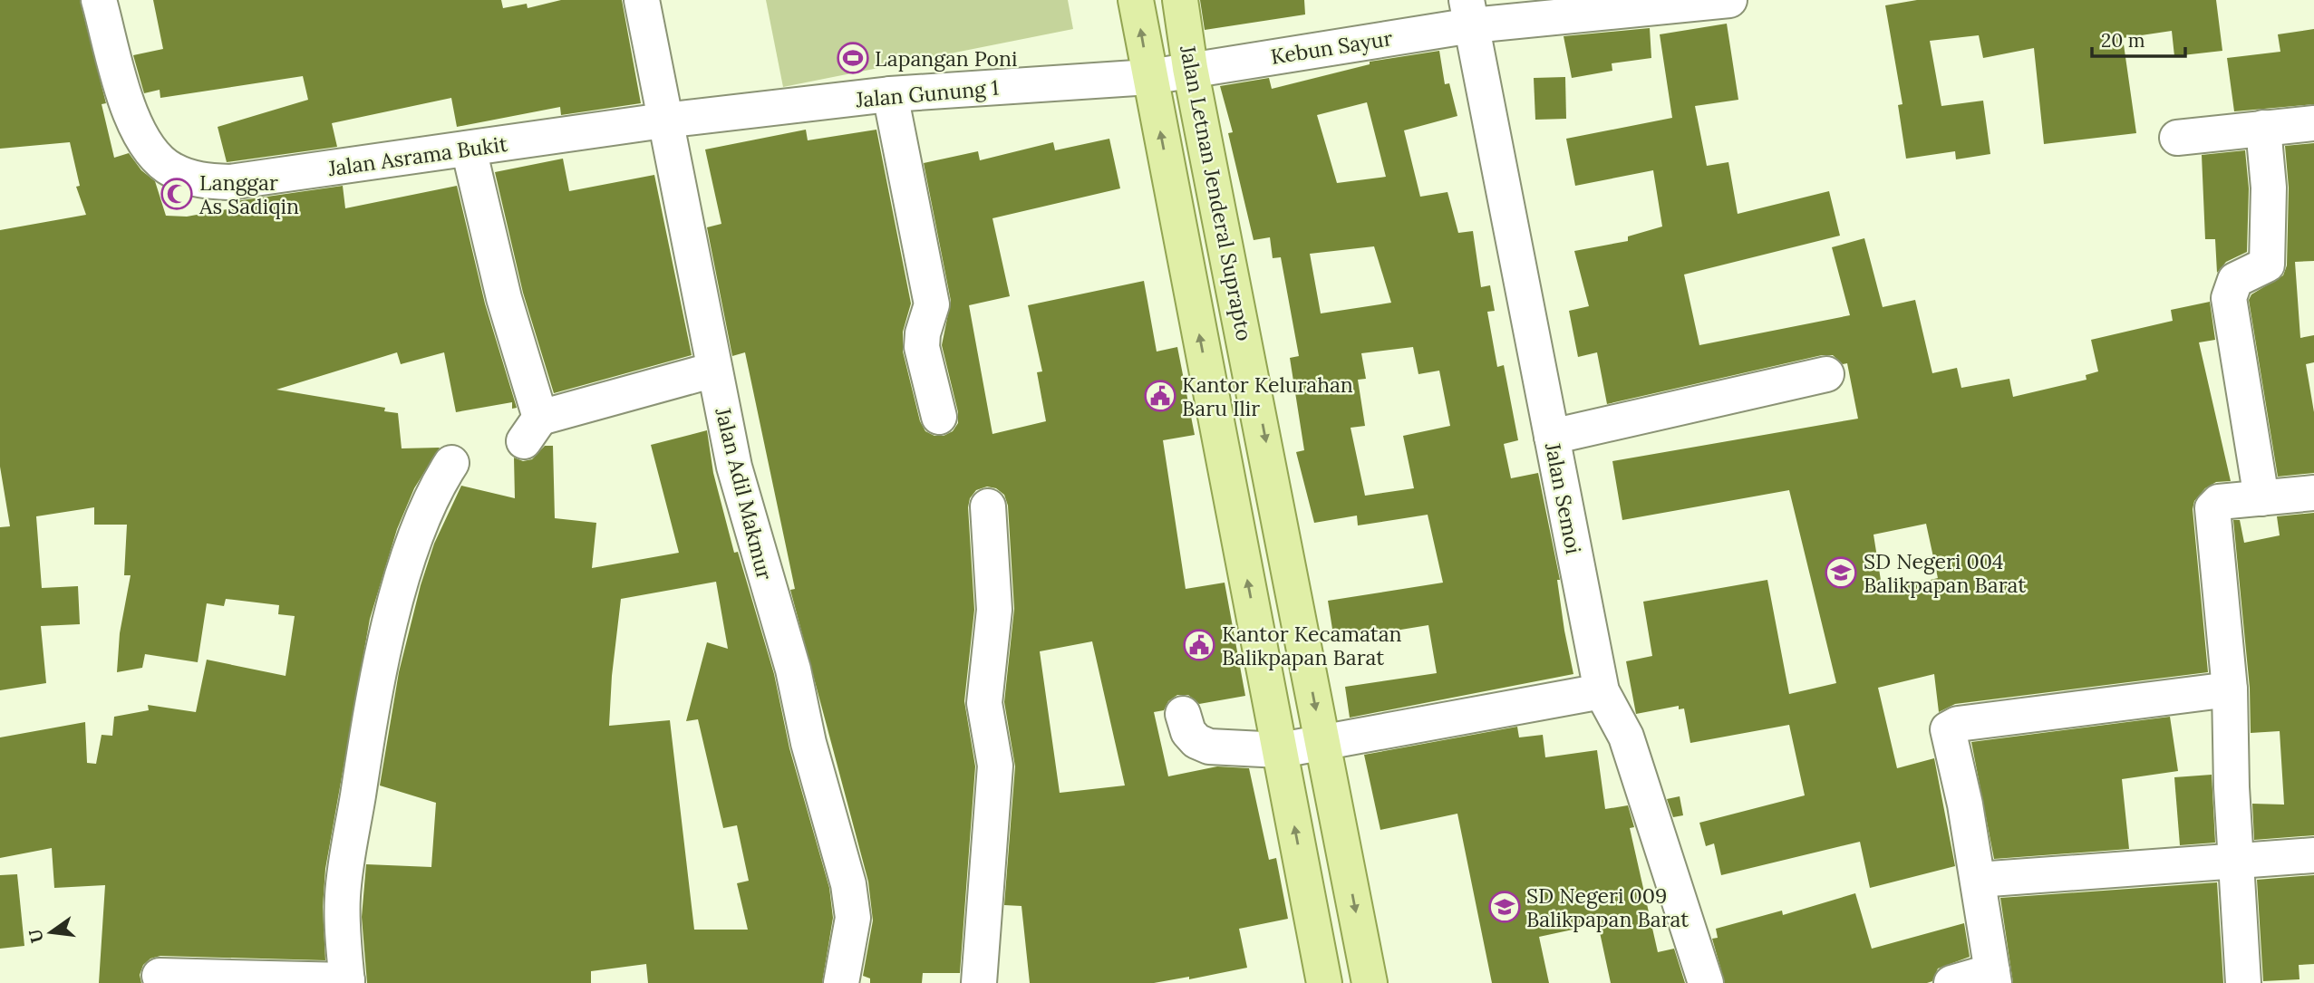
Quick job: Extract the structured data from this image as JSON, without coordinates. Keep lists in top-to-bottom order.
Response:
{
  "streets": {
    "main road": ["Jalan Letnan Jenderal Suprapto"],
    "street": [
      "Kebun Sayur",
      "Jalan Gunung 1",
      "Jalan Asrama Bukit",
      "Jalan Adil Makmur",
      "Jalan Semoi"
    ]
  },
  "crossings": [
    ["Kebun Sayur", "Jalan Gunung 1"],
    ["Kebun Sayur", "Jalan Letnan Jenderal Suprapto"],
    ["Kebun Sayur", "Jalan Semoi"],
    ["Jalan Gunung 1", "Jalan Asrama Bukit"],
    ["Jalan Gunung 1", "Jalan Letnan Jenderal Suprapto"],
    ["Jalan Gunung 1", "Jalan Adil Makmur"],
    ["Jalan Asrama Bukit", "Jalan Adil Makmur"]
  ],
  "places": {
    "sports": ["Lapangan Poni"],
    "mosque": ["Langgar As Sadiqin"],
    "public building": ["Kantor Kelurahan Baru Ilir", "Kantor Kecamatan Balikpapan Barat"],
    "school or university": ["SD Negeri 004 Balikpapan Barat", "SD Negeri 009 Balikpapan Barat"]
  },
  "scale_bar": "20 m",
  "north": "left"
}
